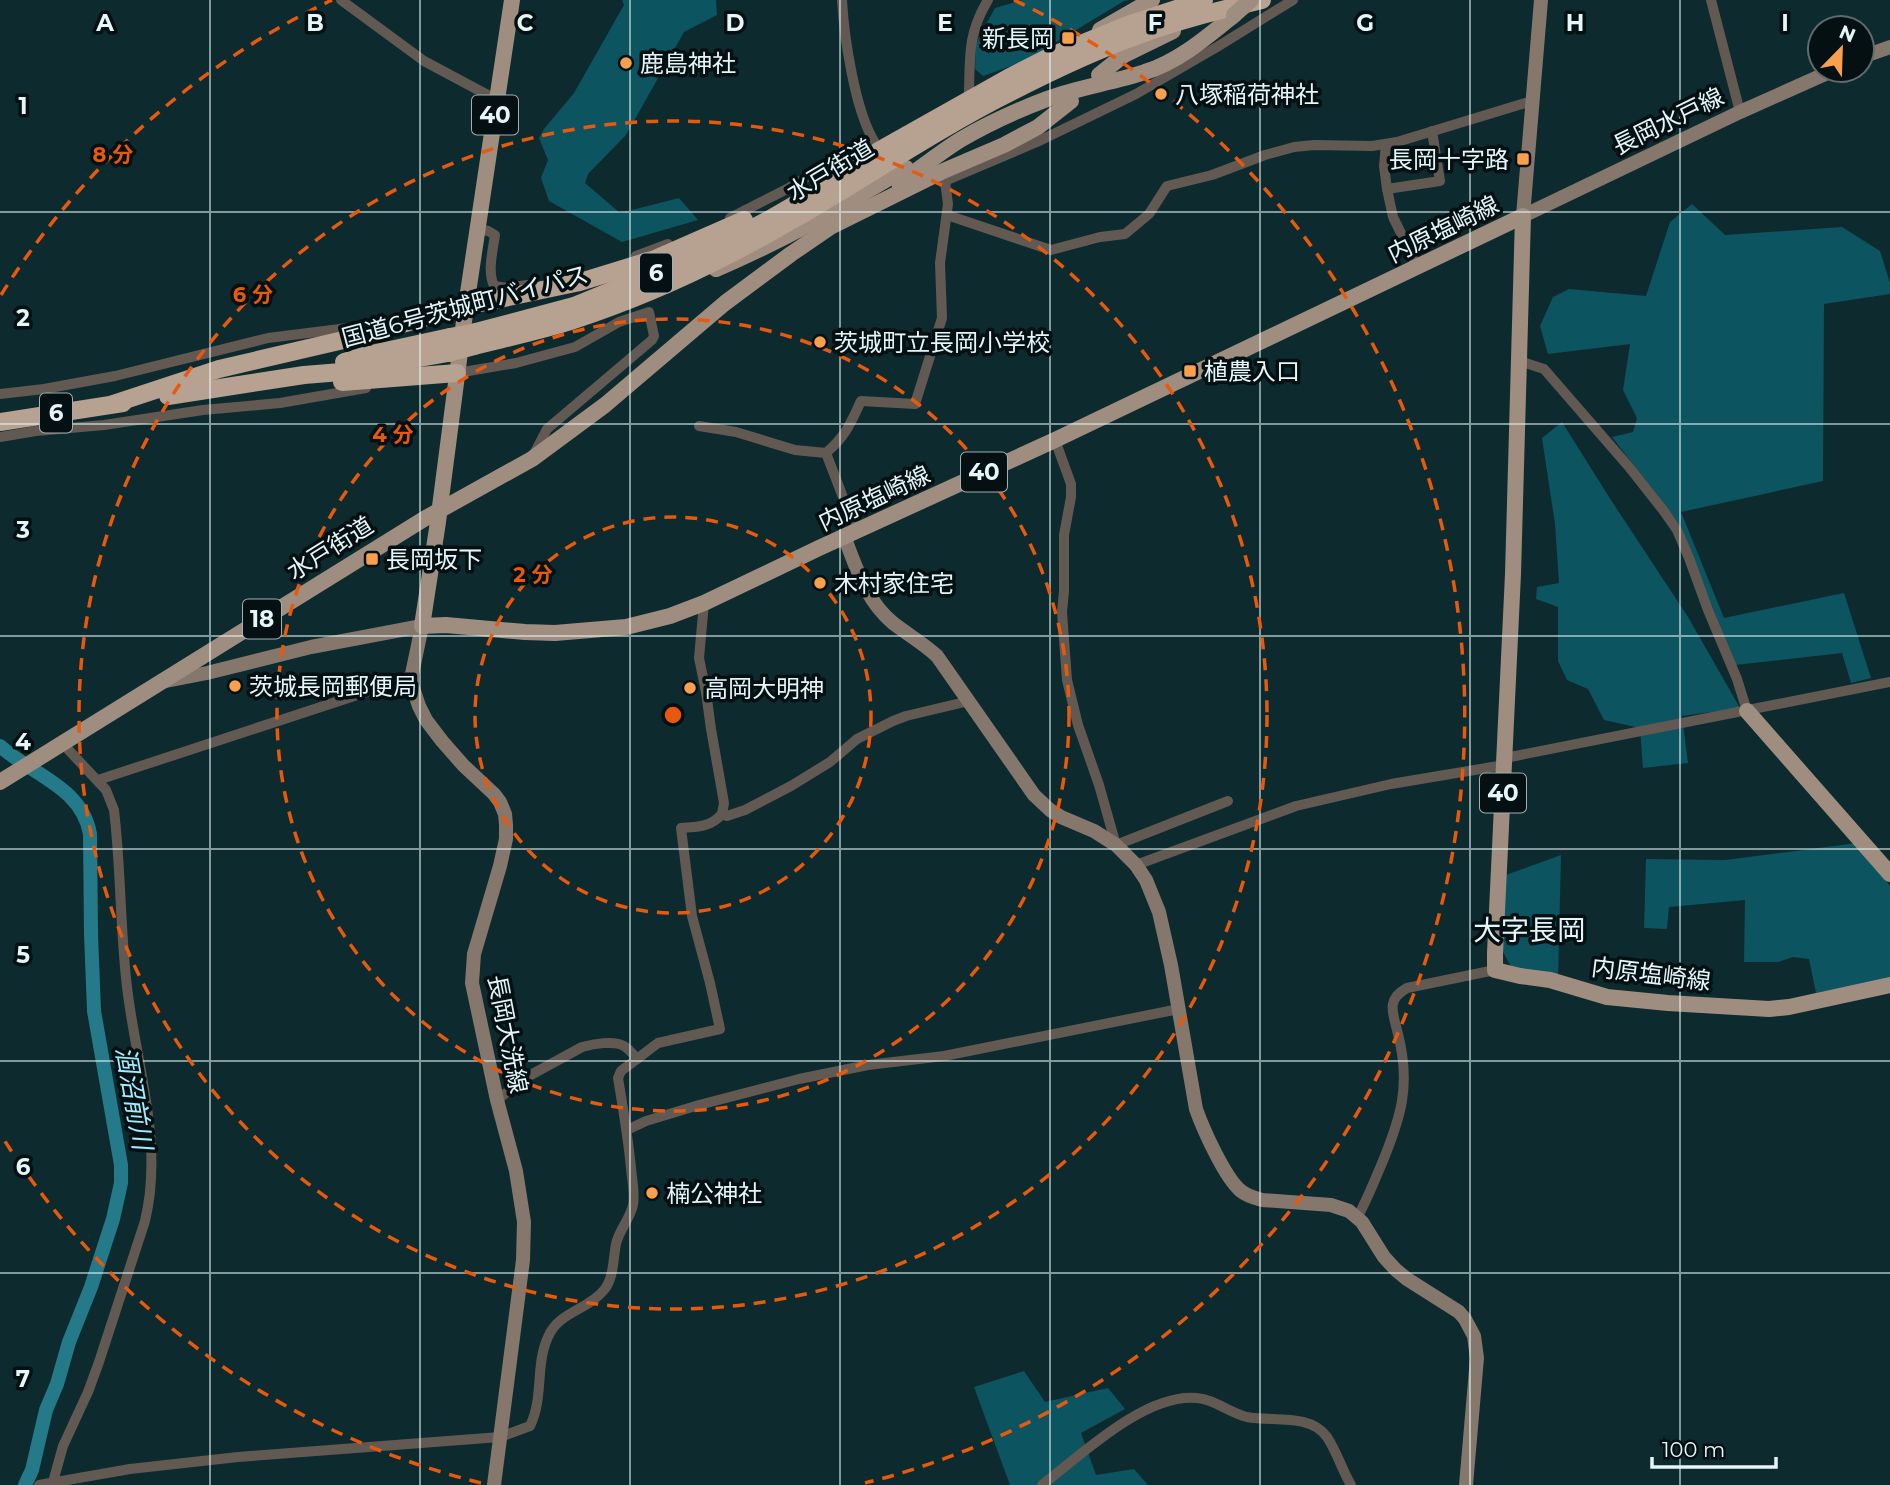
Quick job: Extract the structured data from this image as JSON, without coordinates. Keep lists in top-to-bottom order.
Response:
{
  "streets": {
    "highway": ["水戸街道", "6", "国道6号茨城町バイパス"],
    "main road": ["40", "内原塩崎線", "18"],
    "street": ["長岡水戸線", "長岡大洗線"]
  },
  "crossings": [
    ["40", "水戸街道"],
    ["40", "内原塩崎線"],
    ["40", "長岡大洗線"],
    ["長岡水戸線", "内原塩崎線"],
    ["水戸街道", "6"],
    ["水戸街道", "国道6号茨城町バイパス"],
    ["内原塩崎線", "長岡大洗線"]
  ],
  "districts": ["大字長岡"],
  "water": ["涸沼前川"],
  "places": {
    "transit": [
      "新長岡",
      "長岡十字路",
      "植農入口",
      "長岡坂下"
    ],
    "other": [
      "鹿島神社",
      "八塚稲荷神社",
      "茨城町立長岡小学校",
      "木村家住宅",
      "茨城長岡郵便局",
      "高岡大明神",
      "楠公神社"
    ]
  },
  "scale_bar": "100 m",
  "north": "top right",
  "grid": {
    "columns": [
      "A",
      "B",
      "C",
      "D",
      "E",
      "F",
      "G",
      "H",
      "I"
    ],
    "rows": [
      "1",
      "2",
      "3",
      "4",
      "5",
      "6",
      "7"
    ]
  },
  "rings": [
    "8 分",
    "6 分",
    "4 分",
    "2 分"
  ]
}
